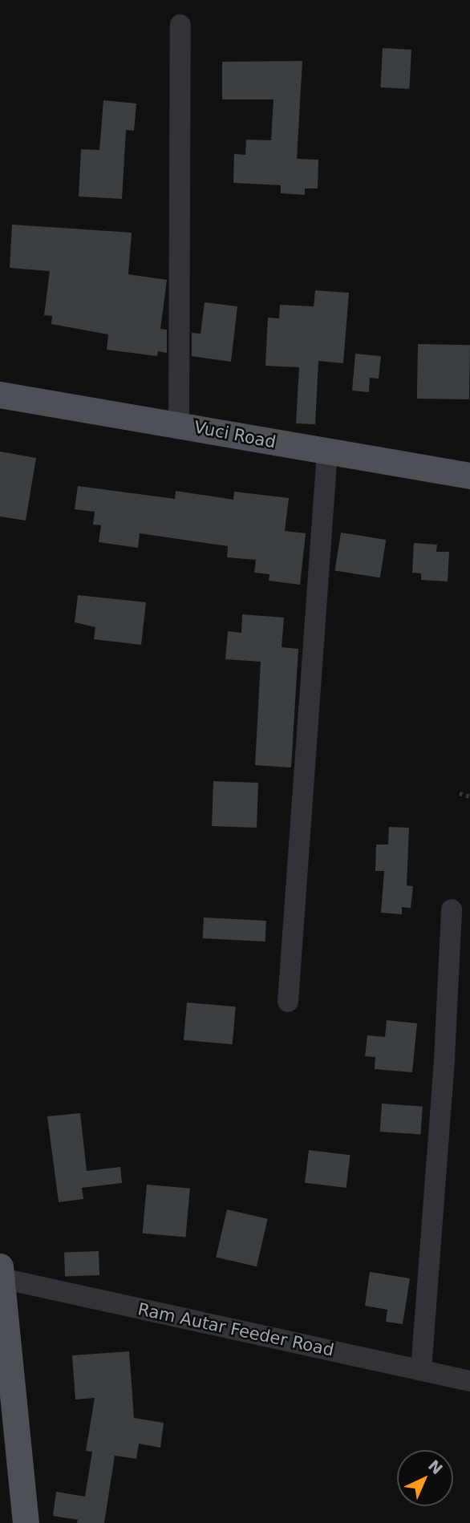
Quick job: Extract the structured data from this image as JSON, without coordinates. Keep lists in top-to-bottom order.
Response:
{
  "streets": {
    "main road": ["Vuci Road"],
    "street": ["Ram Autar Feeder Road"]
  },
  "north": "top right"
}
